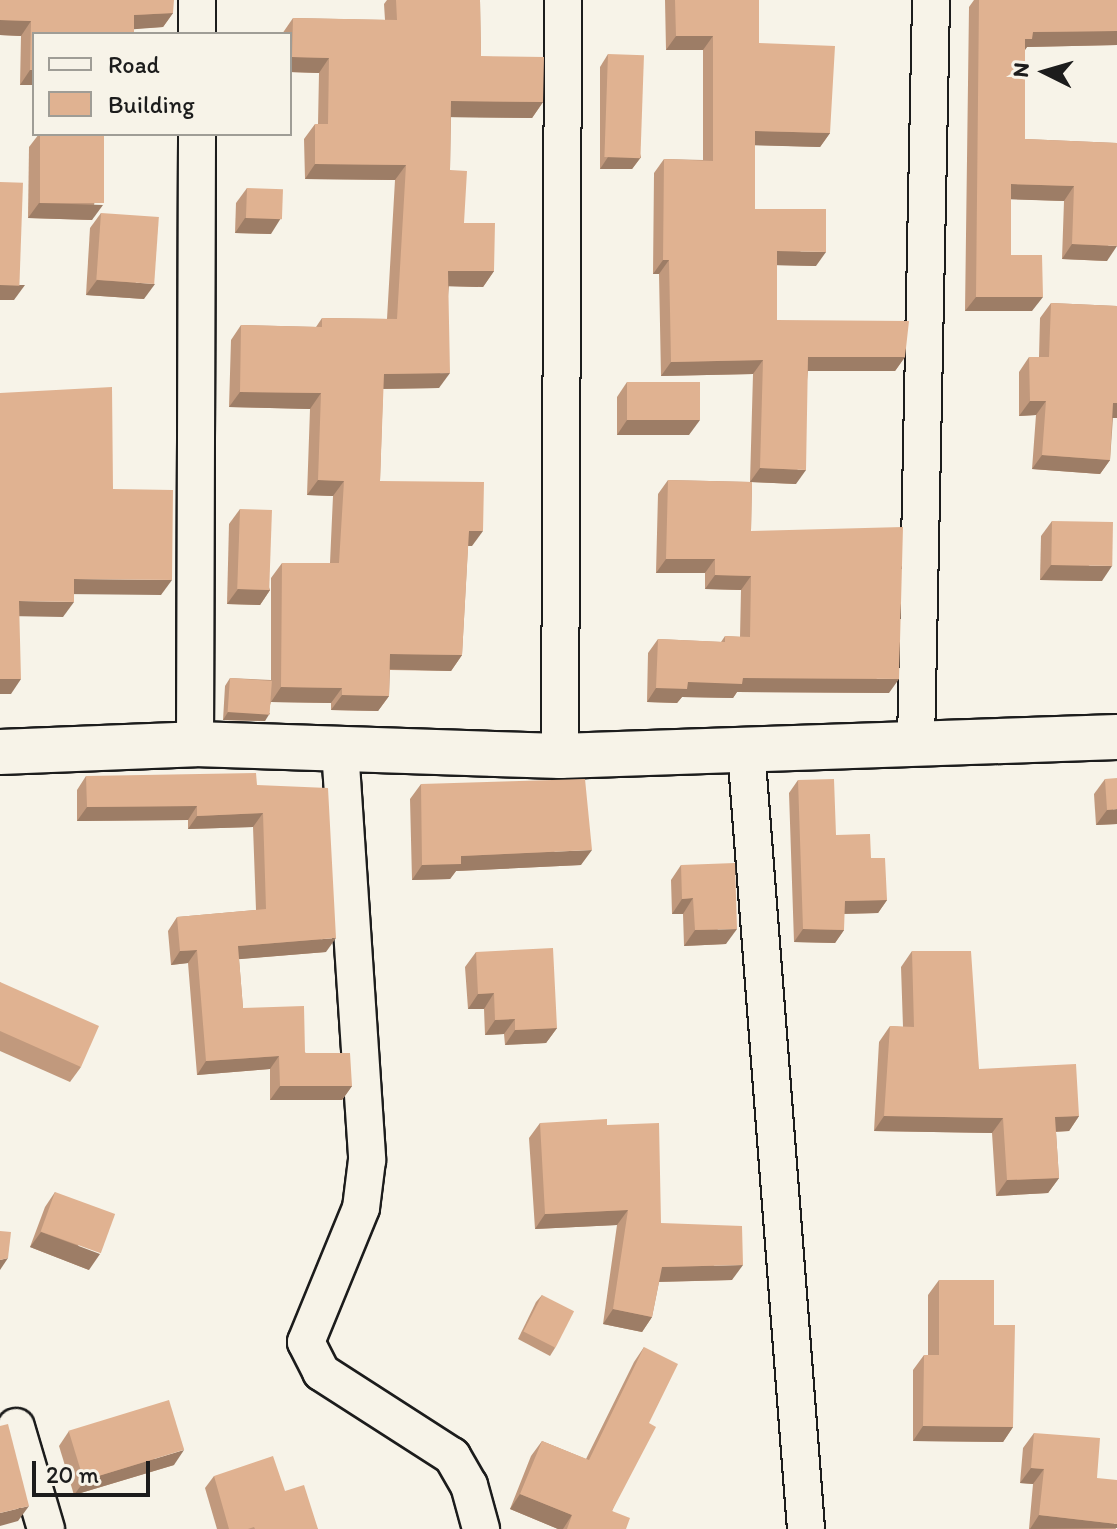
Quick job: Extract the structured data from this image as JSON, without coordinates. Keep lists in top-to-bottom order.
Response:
{
  "legend": ["Road", "Building"],
  "scale_bar": "20 m",
  "north": "left"
}
